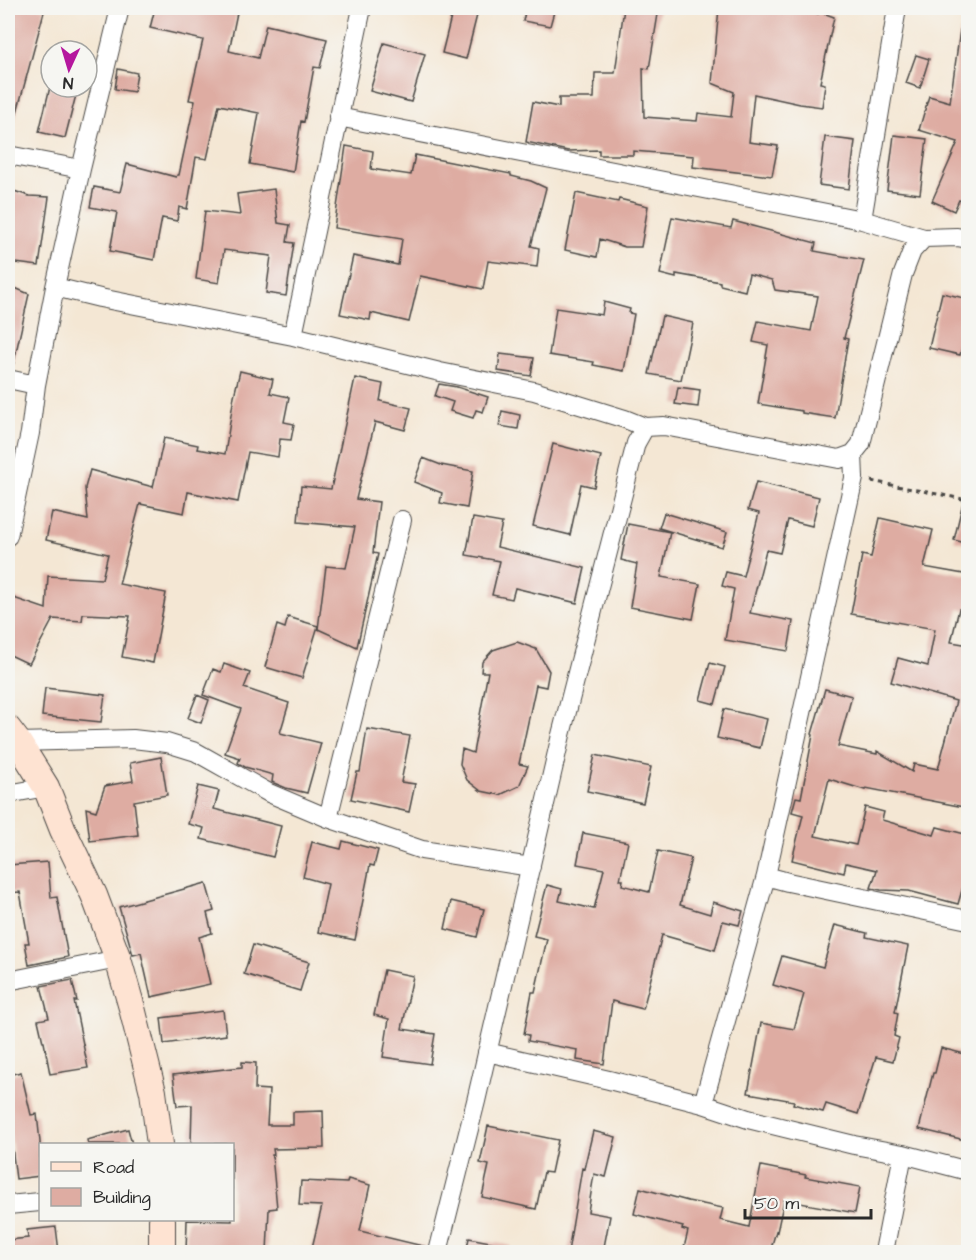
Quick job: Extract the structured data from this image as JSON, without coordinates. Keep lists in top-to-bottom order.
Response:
{
  "legend": ["Road", "Building"],
  "scale_bar": "50 m",
  "north": "bottom"
}
